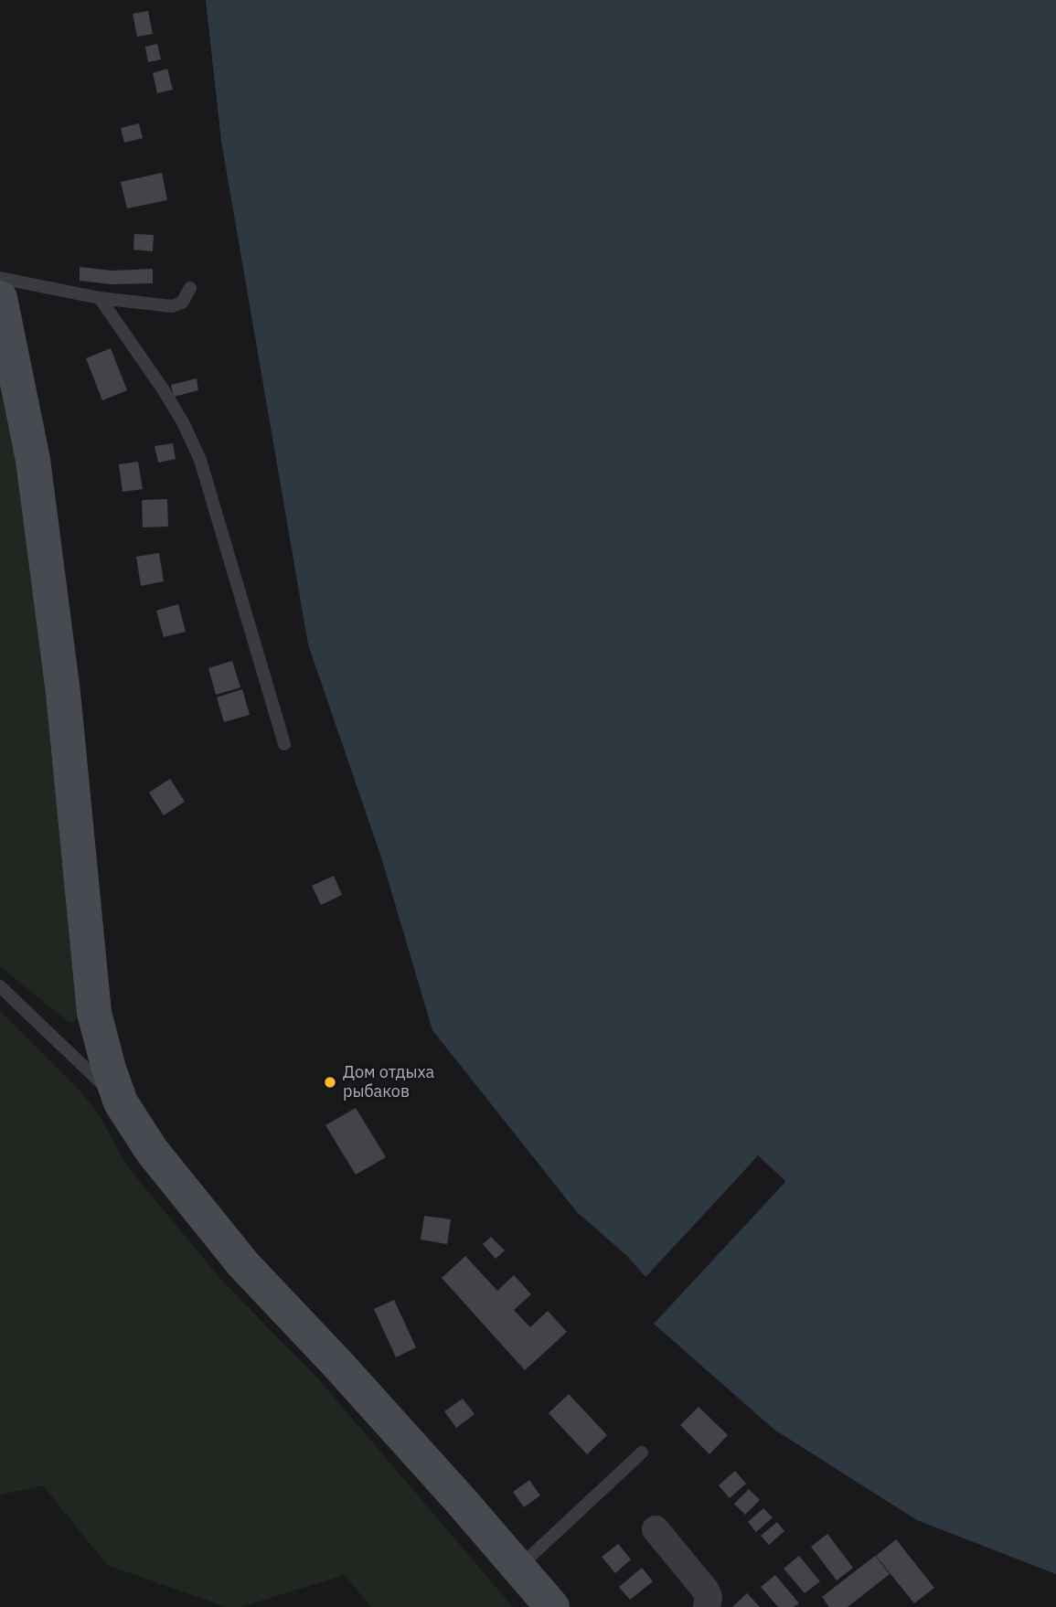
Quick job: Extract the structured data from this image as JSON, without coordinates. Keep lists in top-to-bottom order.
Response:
{
  "places": ["Дом отдыха рыбаков"]
}
